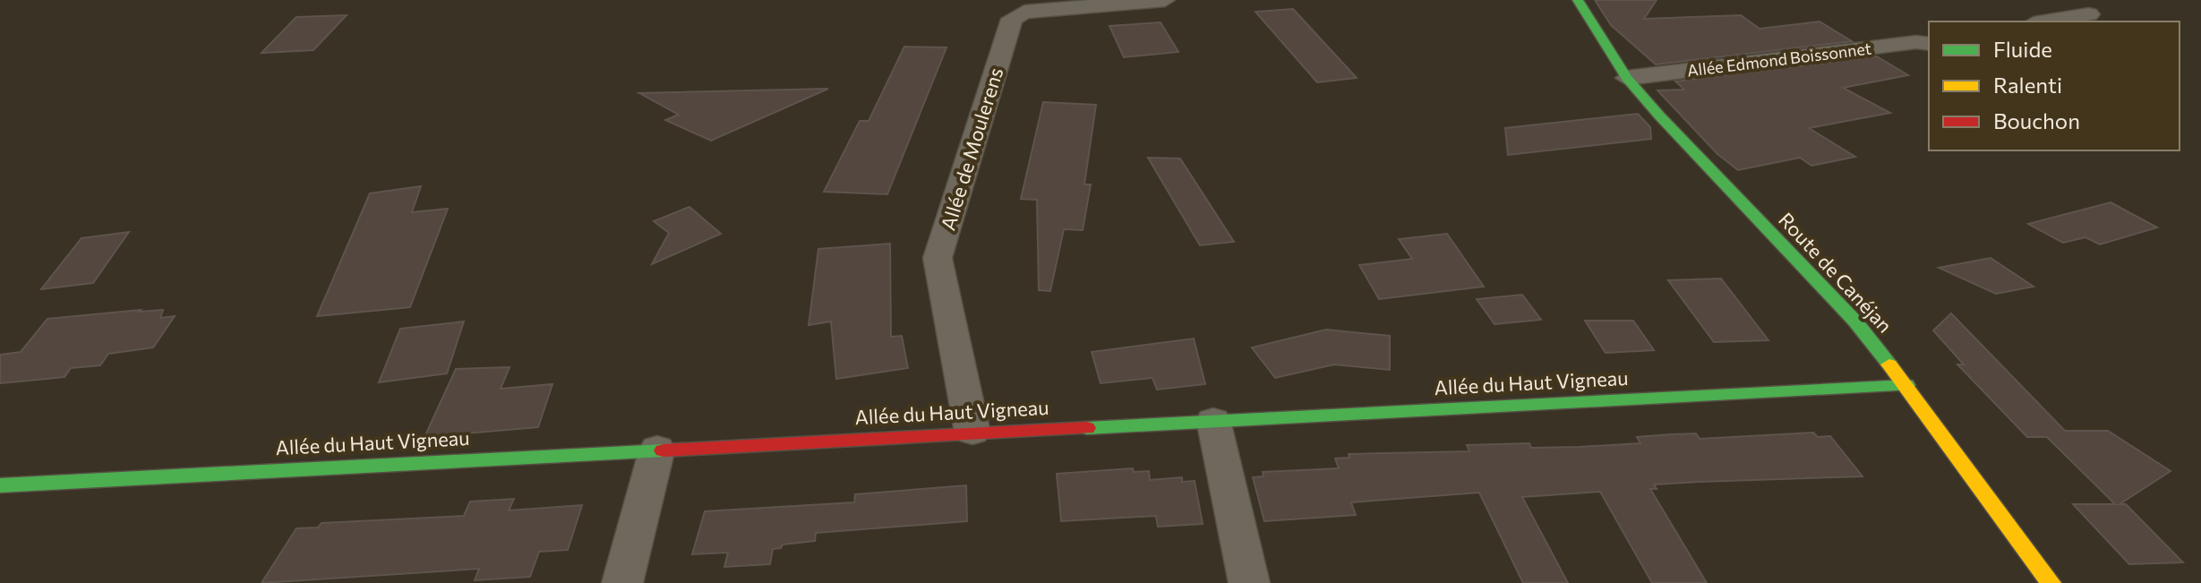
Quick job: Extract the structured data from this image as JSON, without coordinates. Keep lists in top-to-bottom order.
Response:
{
  "streets": {
    "street": [
      "Allée Edmond Boissonnet",
      "Allée de Moulerens",
      "Route de Canéjan",
      "Allée du Haut Vigneau"
    ]
  },
  "crossings": [
    ["Allée Edmond Boissonnet", "Route de Canéjan"],
    ["Allée de Moulerens", "Allée du Haut Vigneau"],
    ["Route de Canéjan", "Allée du Haut Vigneau"]
  ],
  "legend": ["Fluide", "Ralenti", "Bouchon"]
}
